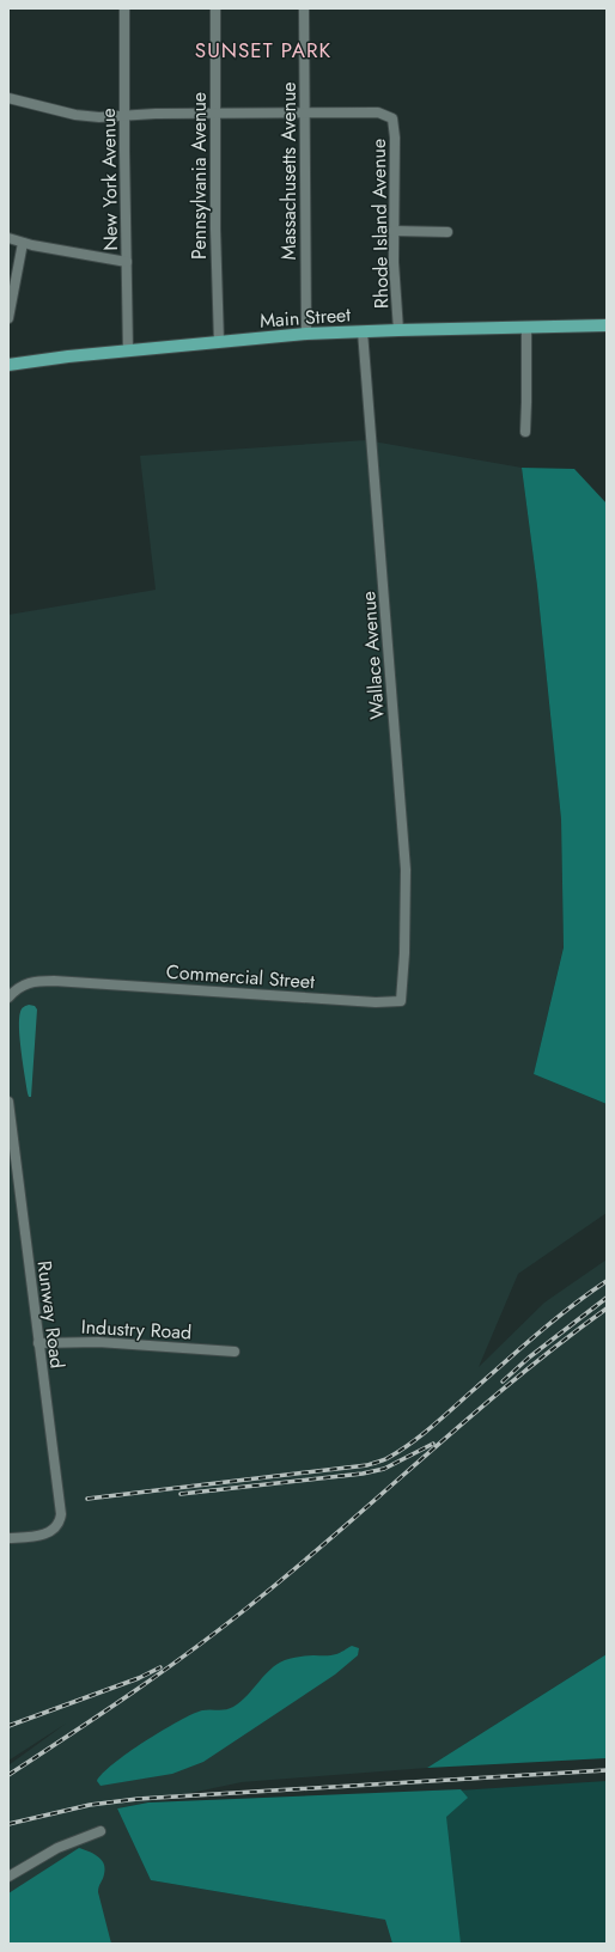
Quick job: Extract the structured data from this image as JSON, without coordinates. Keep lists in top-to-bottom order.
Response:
{
  "streets": {
    "main road": ["Main Street"],
    "street": [
      "Massachusetts Avenue",
      "Pennsylvania Avenue",
      "New York Avenue",
      "Rhode Island Avenue",
      "Wallace Avenue",
      "Commercial Street",
      "Runway Road",
      "Industry Road"
    ]
  },
  "crossings": [
    ["Massachusetts Avenue", "Rhode Island Avenue"],
    ["Massachusetts Avenue", "Main Street"],
    ["Pennsylvania Avenue", "Main Street"],
    ["New York Avenue", "Main Street"],
    ["Rhode Island Avenue", "Main Street"],
    ["Main Street", "Wallace Avenue"],
    ["Wallace Avenue", "Commercial Street"],
    ["Runway Road", "Industry Road"]
  ],
  "districts": ["SUNSET PARK"]
}
